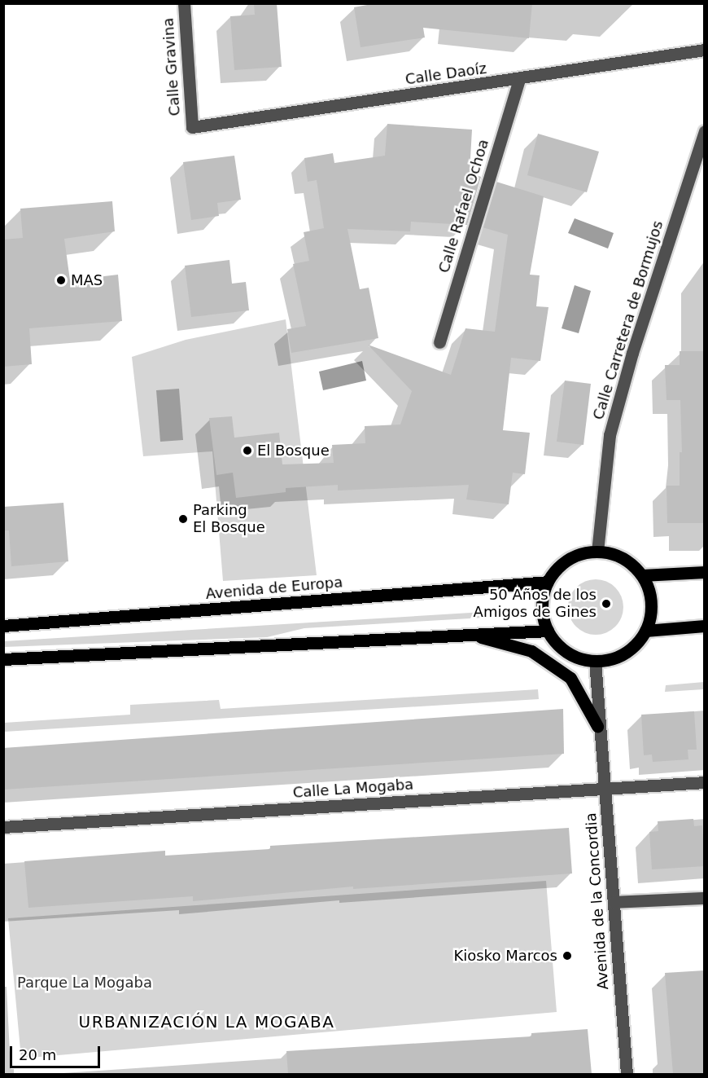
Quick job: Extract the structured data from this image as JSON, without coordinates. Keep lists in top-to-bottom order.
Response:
{
  "streets": {
    "main road": ["Avenida de Europa"],
    "street": [
      "Calle Gravina",
      "Calle Daoíz",
      "Calle Rafael Ochoa",
      "Calle Carretera de Bormujos",
      "Calle La Mogaba",
      "Avenida de la Concordia"
    ]
  },
  "crossings": [
    ["Calle Gravina", "Calle Daoíz"],
    ["Calle Daoíz", "Calle Rafael Ochoa"],
    ["Calle Carretera de Bormujos", "Avenida de Europa"],
    ["Calle Carretera de Bormujos", "Avenida de la Concordia"],
    ["Avenida de Europa", "Avenida de la Concordia"],
    ["Calle La Mogaba", "Avenida de la Concordia"]
  ],
  "districts": ["URBANIZACIÓN LA MOGABA"],
  "parks": ["Parque La Mogaba"],
  "places": [
    "MAS",
    "El Bosque",
    "Parking El Bosque",
    "50 Años de los Amigos de Gines",
    "Kiosko Marcos"
  ],
  "scale_bar": "20 m"
}
